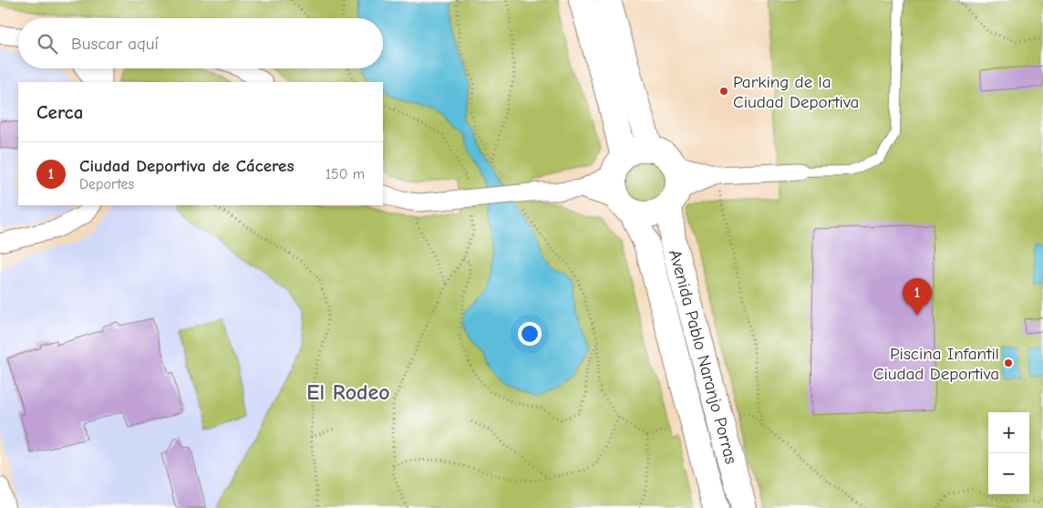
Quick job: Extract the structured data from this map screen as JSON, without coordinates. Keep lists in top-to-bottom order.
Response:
{
  "streets": {
    "main road": ["Avenida Pablo Naranjo Porras"]
  },
  "districts": ["El Rodeo"],
  "places": ["Parking de la Ciudad Deportiva", "Piscina Infantil Ciudad Deportiva"],
  "page": {
    "search": "Buscar aquí",
    "heading": "Cerca",
    "list": [
      {
        "mark": "1",
        "name": "Ciudad Deportiva de Cáceres",
        "note": "Deportes",
        "value": "150 m"
      }
    ],
    "pins": "1",
    "map_buttons": ["+", "−"]
  }
}
